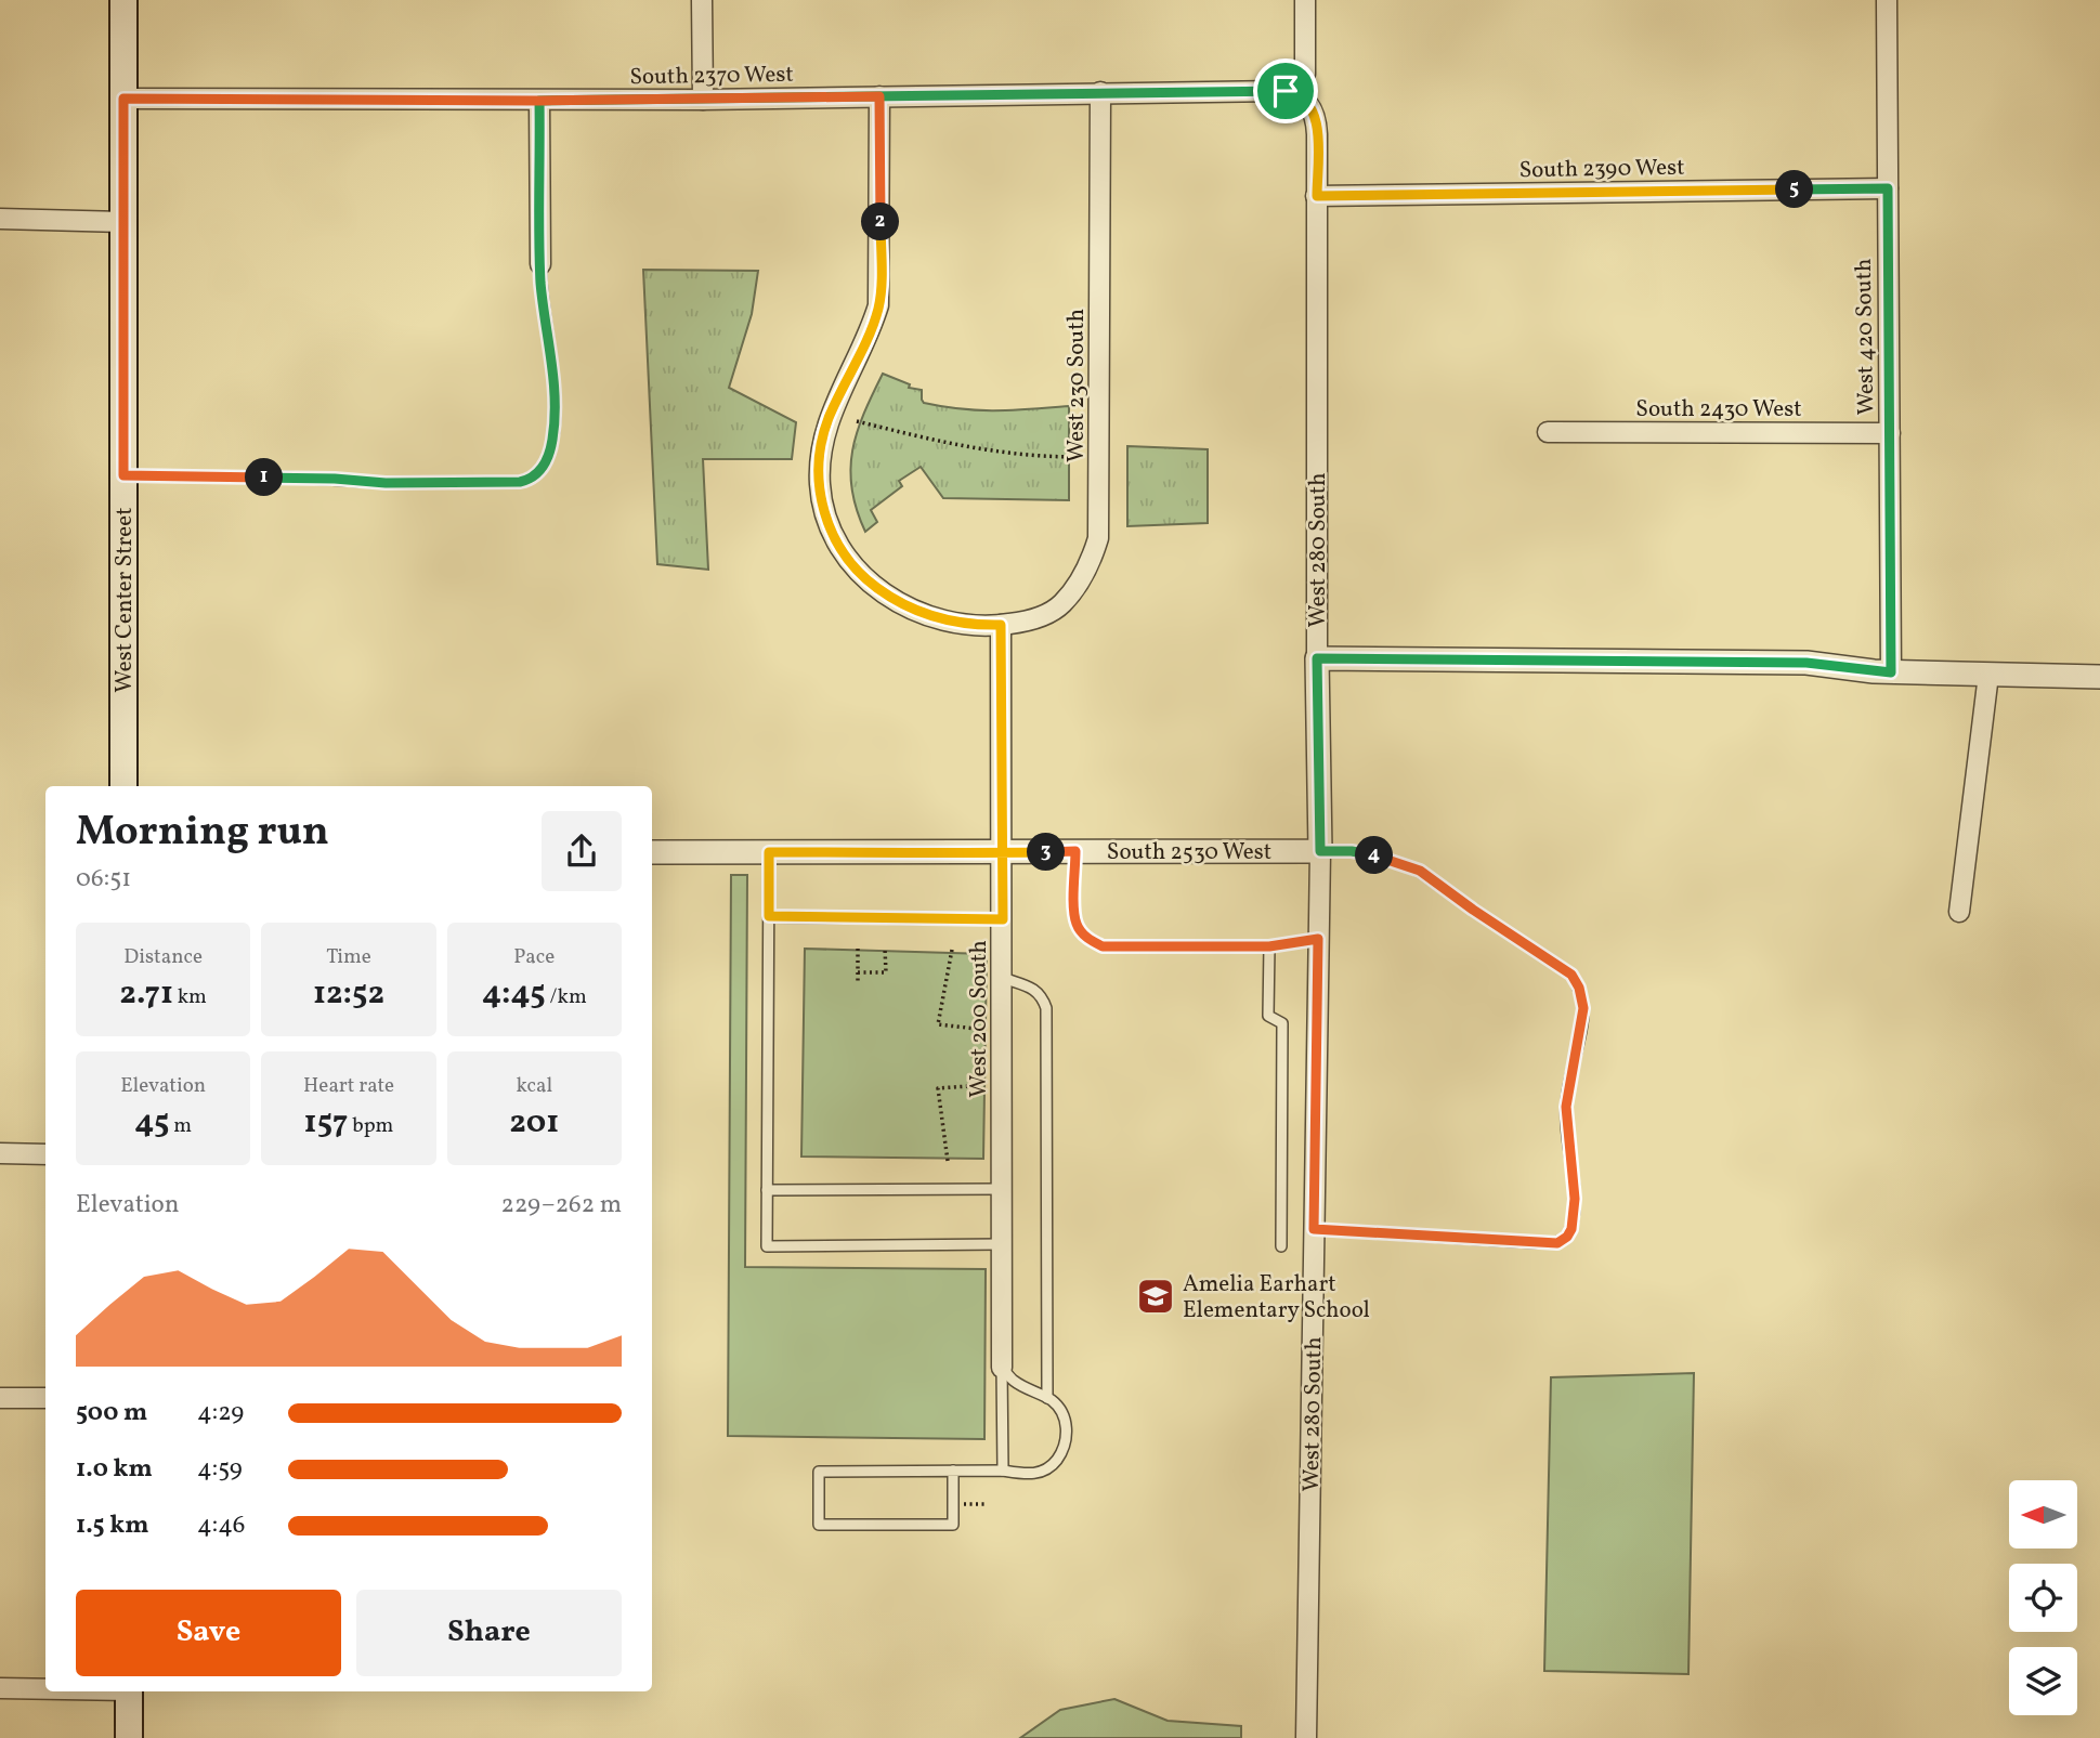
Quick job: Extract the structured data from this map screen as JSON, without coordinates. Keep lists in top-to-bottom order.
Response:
{
  "streets": {
    "main road": ["West Center Street"],
    "street": [
      "South 2370 West",
      "South 2390 West",
      "West 420 South",
      "West 230 South",
      "South 2430 West",
      "West 280 South",
      "South 2530 West",
      "West 200 South"
    ]
  },
  "crossings": [
    ["South 2370 West", "West 230 South"],
    ["South 2370 West", "West 280 South"],
    ["South 2370 West", "West Center Street"],
    ["South 2390 West", "West 420 South"],
    ["South 2390 West", "West 280 South"],
    ["West 420 South", "South 2430 West"],
    ["West 230 South", "West 200 South"],
    ["West 280 South", "South 2530 West"],
    ["South 2530 West", "West 200 South"]
  ],
  "places": {
    "school or university": ["Amelia Earhart Elementary School"]
  },
  "north": "left",
  "page": {
    "pins": [
      "5",
      "2",
      "1",
      "3",
      "4"
    ],
    "heading": ["Morning run", "06:51"],
    "stats": [
      ["Distance", "2.71 km"],
      ["Time", "12:52"],
      ["Pace", "4:45 /km"],
      ["Elevation", "45 m"],
      ["Heart rate", "157 bpm"],
      ["kcal", "201"]
    ],
    "chart": ["Elevation", "229–262 m"],
    "list": [
      {
        "name": "500 m",
        "note": "4:29"
      },
      {
        "name": "1.0 km",
        "note": "4:59"
      },
      {
        "name": "1.5 km",
        "note": "4:46"
      }
    ],
    "buttons": ["Save", "Share"]
  }
}
